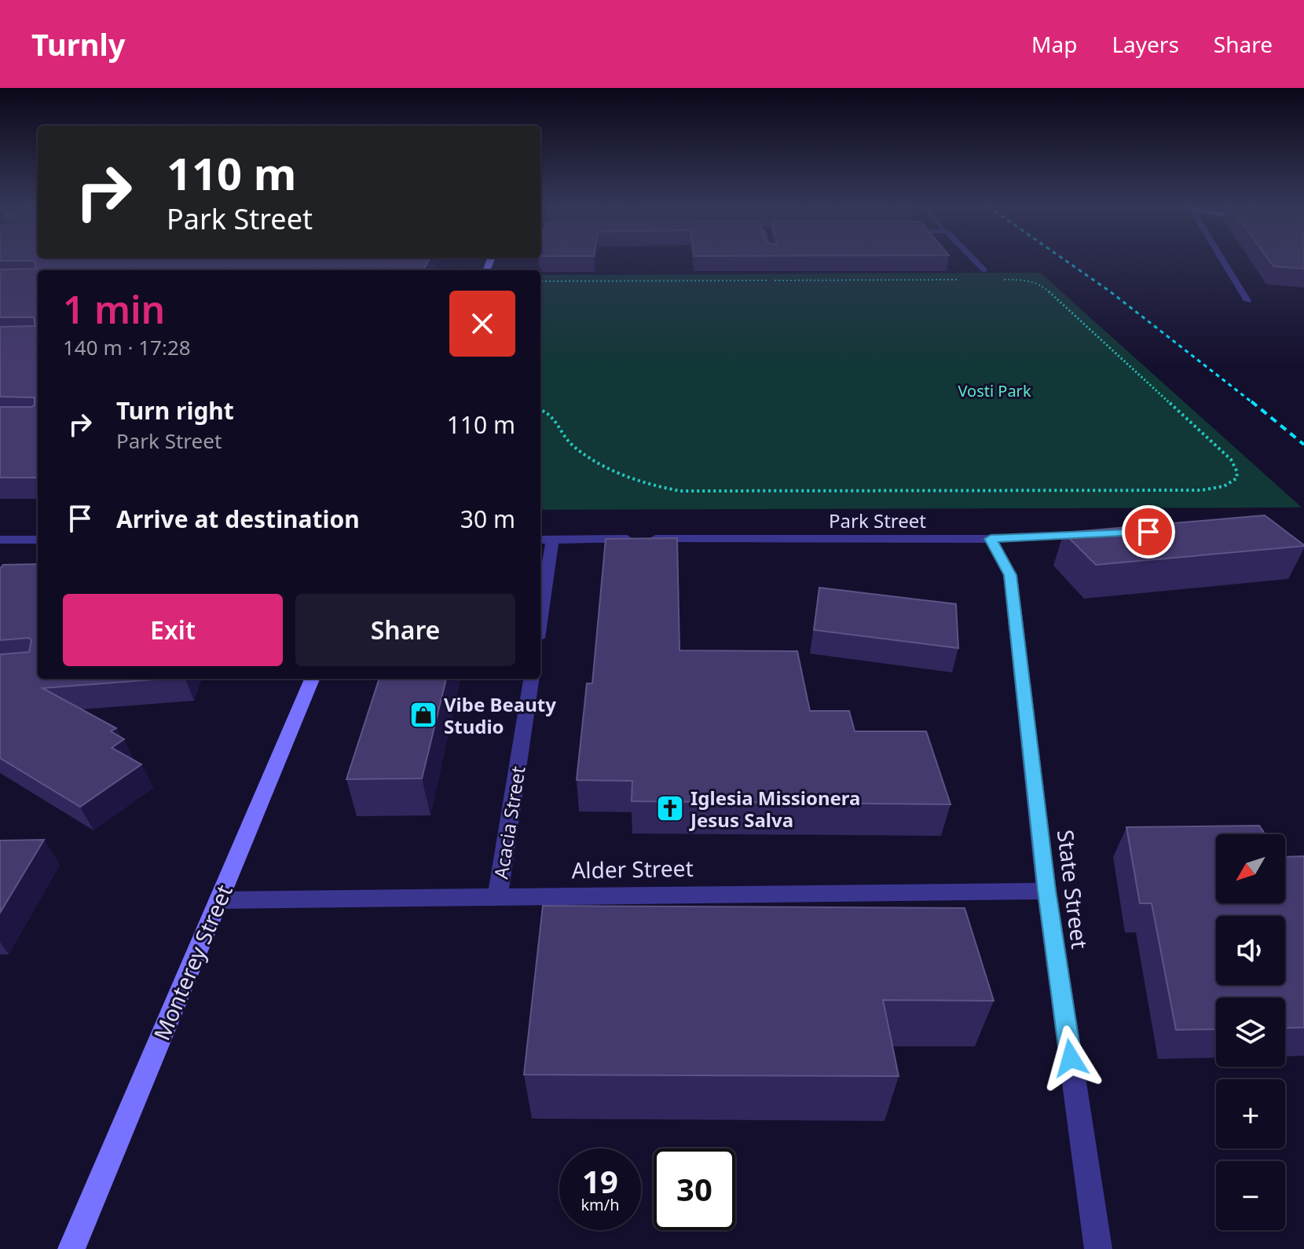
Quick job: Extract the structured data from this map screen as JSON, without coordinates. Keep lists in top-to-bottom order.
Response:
{
  "streets": {
    "street": [
      "Park Street",
      "Acacia Street",
      "Alder Street",
      "State Street",
      "Monterey Street"
    ]
  },
  "crossings": [
    ["Park Street", "State Street"],
    ["Acacia Street", "Alder Street"],
    ["Alder Street", "State Street"],
    ["Alder Street", "Monterey Street"]
  ],
  "parks": ["Vosti Park"],
  "places": {
    "shop": ["Vibe Beauty Studio"],
    "church": ["Iglesia Missionera Jesus Salva"]
  },
  "north": "bottom left",
  "page": {
    "header": "Turnly",
    "nav": ["Map", "Layers", "Share"],
    "turn": ["110 m", "Park Street"],
    "heading": ["1 min", "140 m · 17:28"],
    "list": [
      {
        "name": "Turn right",
        "note": "Park Street",
        "value": "110 m"
      },
      {
        "name": "Arrive at destination",
        "value": "30 m"
      }
    ],
    "buttons": ["Exit", "Share"],
    "map_buttons": ["+", "−"],
    "speed": "19 km/h",
    "limit": "30"
  }
}
